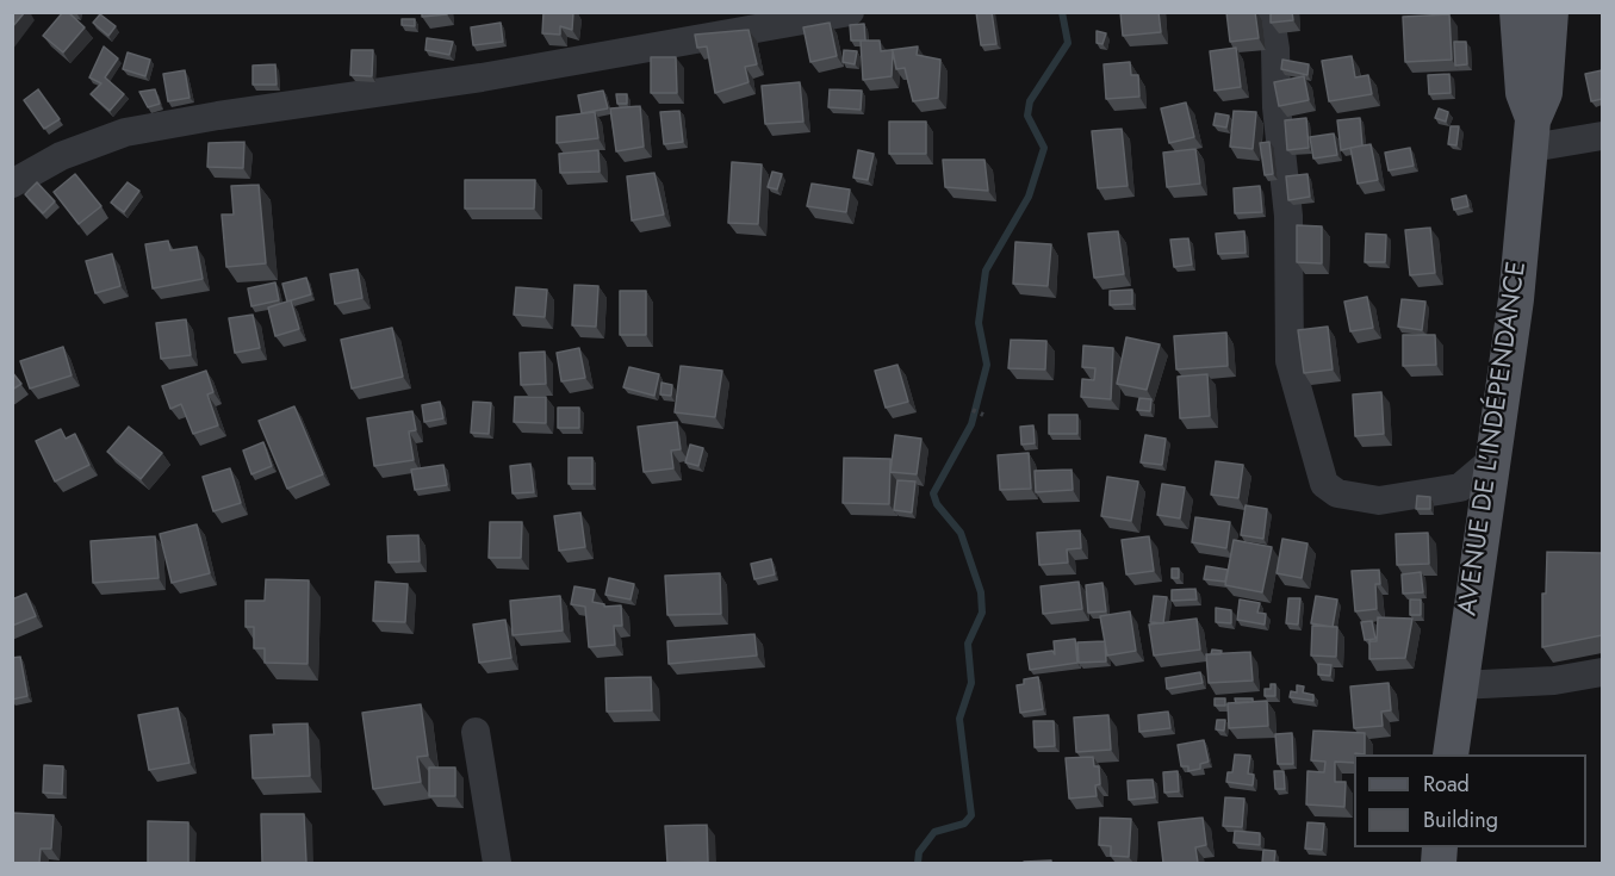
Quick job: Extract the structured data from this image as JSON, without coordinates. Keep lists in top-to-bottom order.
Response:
{
  "streets": {
    "main road": ["AVENUE DE L'INDÉPENDANCE"]
  },
  "legend": ["Road", "Building"]
}
